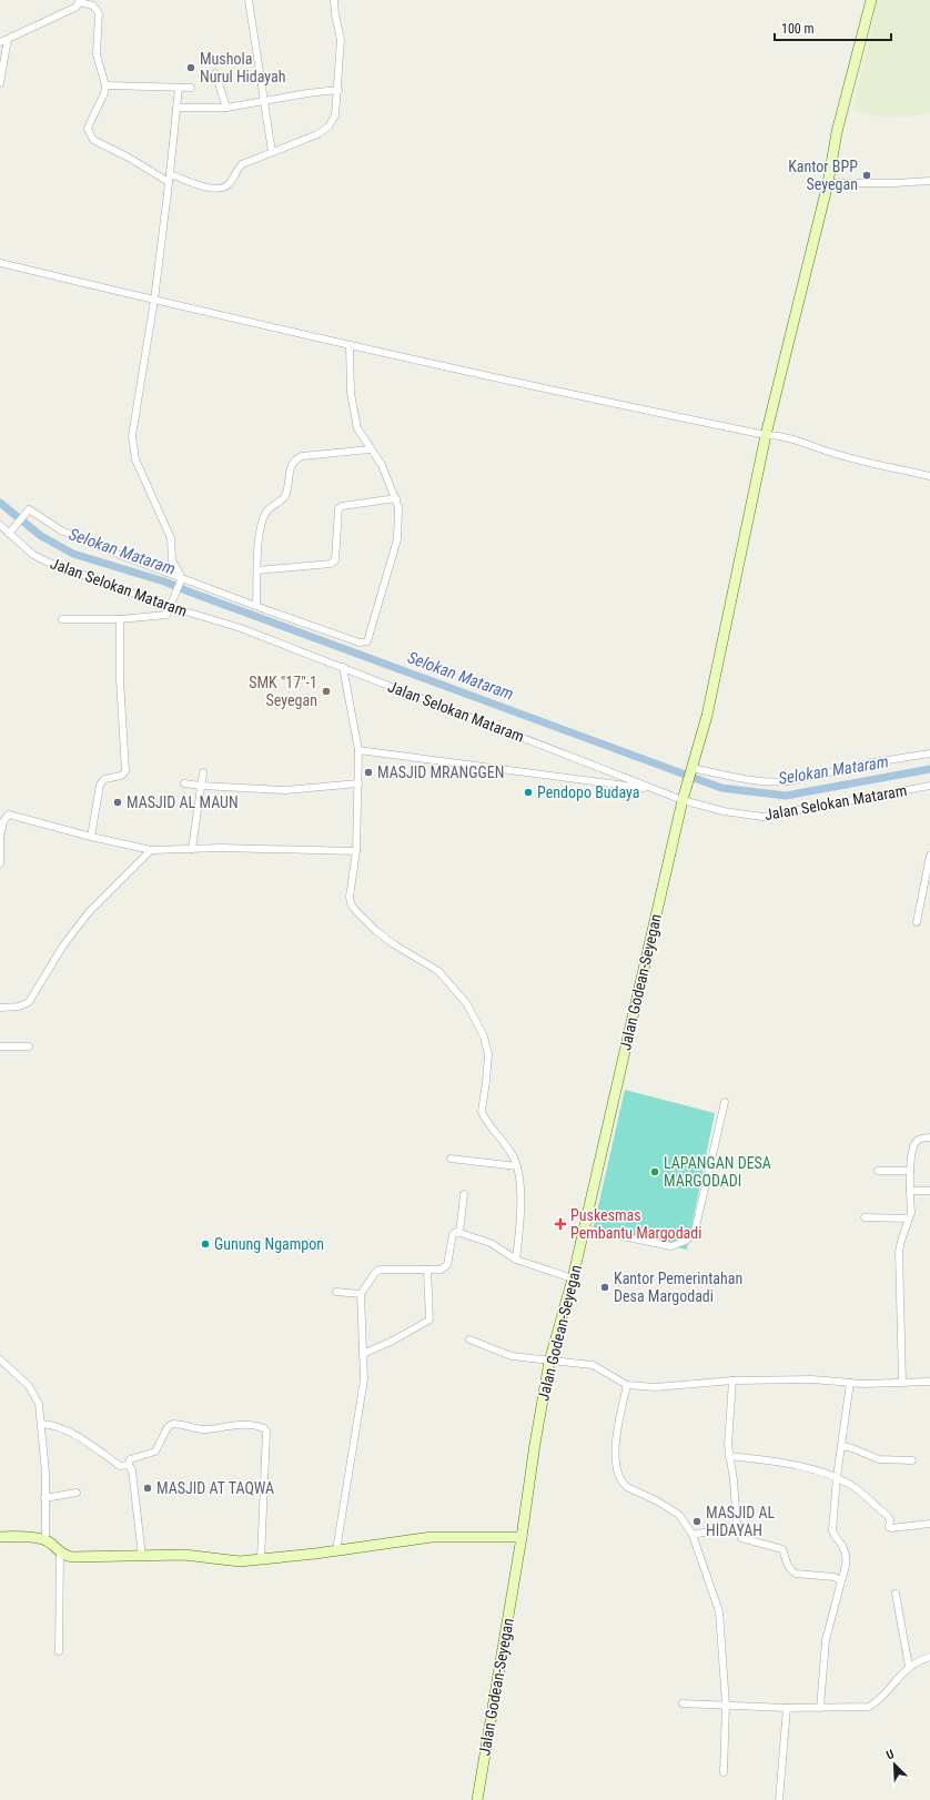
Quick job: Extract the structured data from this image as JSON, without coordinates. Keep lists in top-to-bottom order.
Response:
{
  "streets": {
    "main road": ["Jalan Godean-Seyegan"],
    "street": ["Jalan Selokan Mataram"]
  },
  "crossings": [
    ["Jalan Selokan Mataram", "Jalan Godean-Seyegan"]
  ],
  "water": ["Selokan Mataram"],
  "places": {
    "other": [
      "Mushola Nurul Hidayah",
      "Kantor BPP Seyegan",
      "SMK \"17\"-1 Seyegan",
      "MASJID MRANGGEN",
      "Pendopo Budaya",
      "MASJID AL MAUN",
      "LAPANGAN DESA MARGODADI",
      "Gunung Ngampon",
      "Kantor Pemerintahan Desa Margodadi",
      "MASJID AT TAQWA",
      "MASJID AL HIDAYAH"
    ],
    "health": ["Puskesmas Pembantu Margodadi"]
  },
  "scale_bar": "100 m",
  "north": "top left"
}
